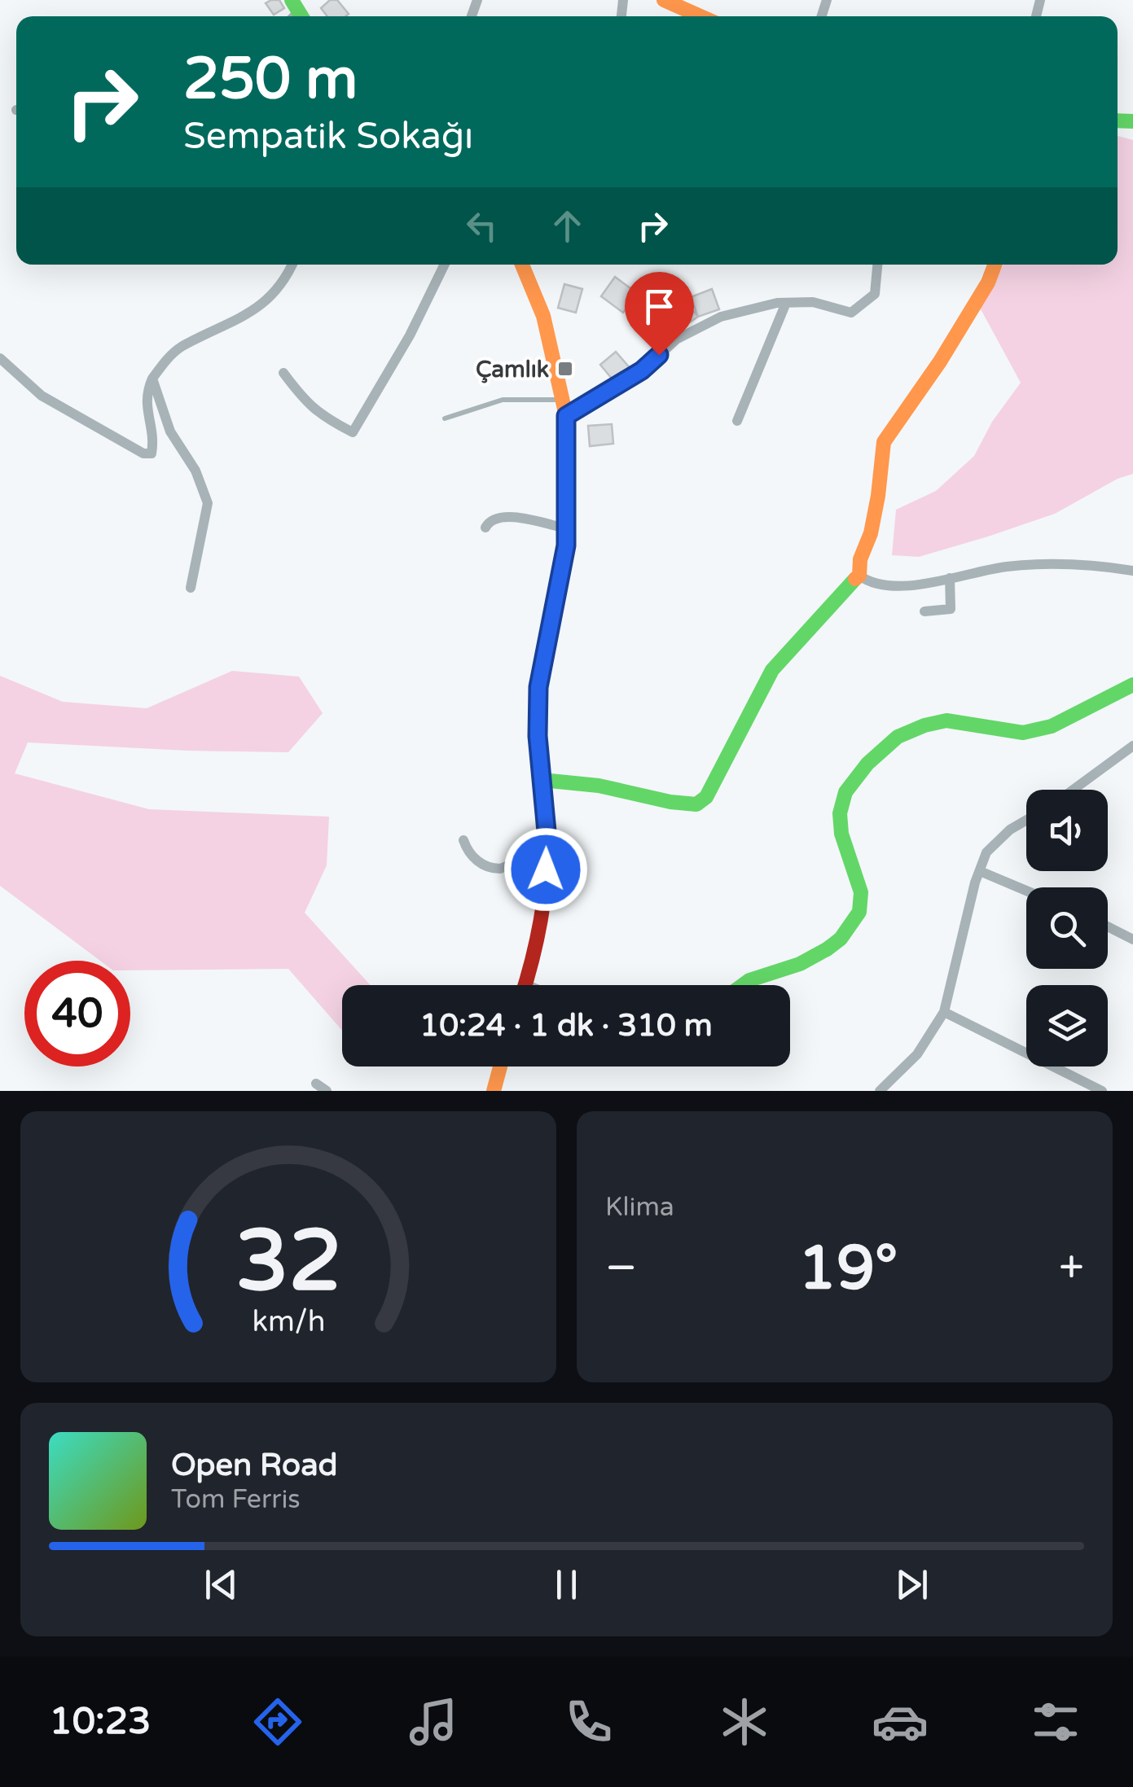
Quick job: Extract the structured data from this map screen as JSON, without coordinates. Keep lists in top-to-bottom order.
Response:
{
  "places": {
    "transit": ["Çamlık"]
  },
  "page": {
    "turn": ["250 m", "Sempatik Sokağı"],
    "limit": "40",
    "trip": "10:24 · 1 dk · 310 m",
    "tile": "Klima",
    "heat": ["−", "19°", "+"],
    "song": ["Open Road", "Tom Ferris"],
    "tabs": "10:23",
    "gauge": ["32", "km/h"]
  }
}
